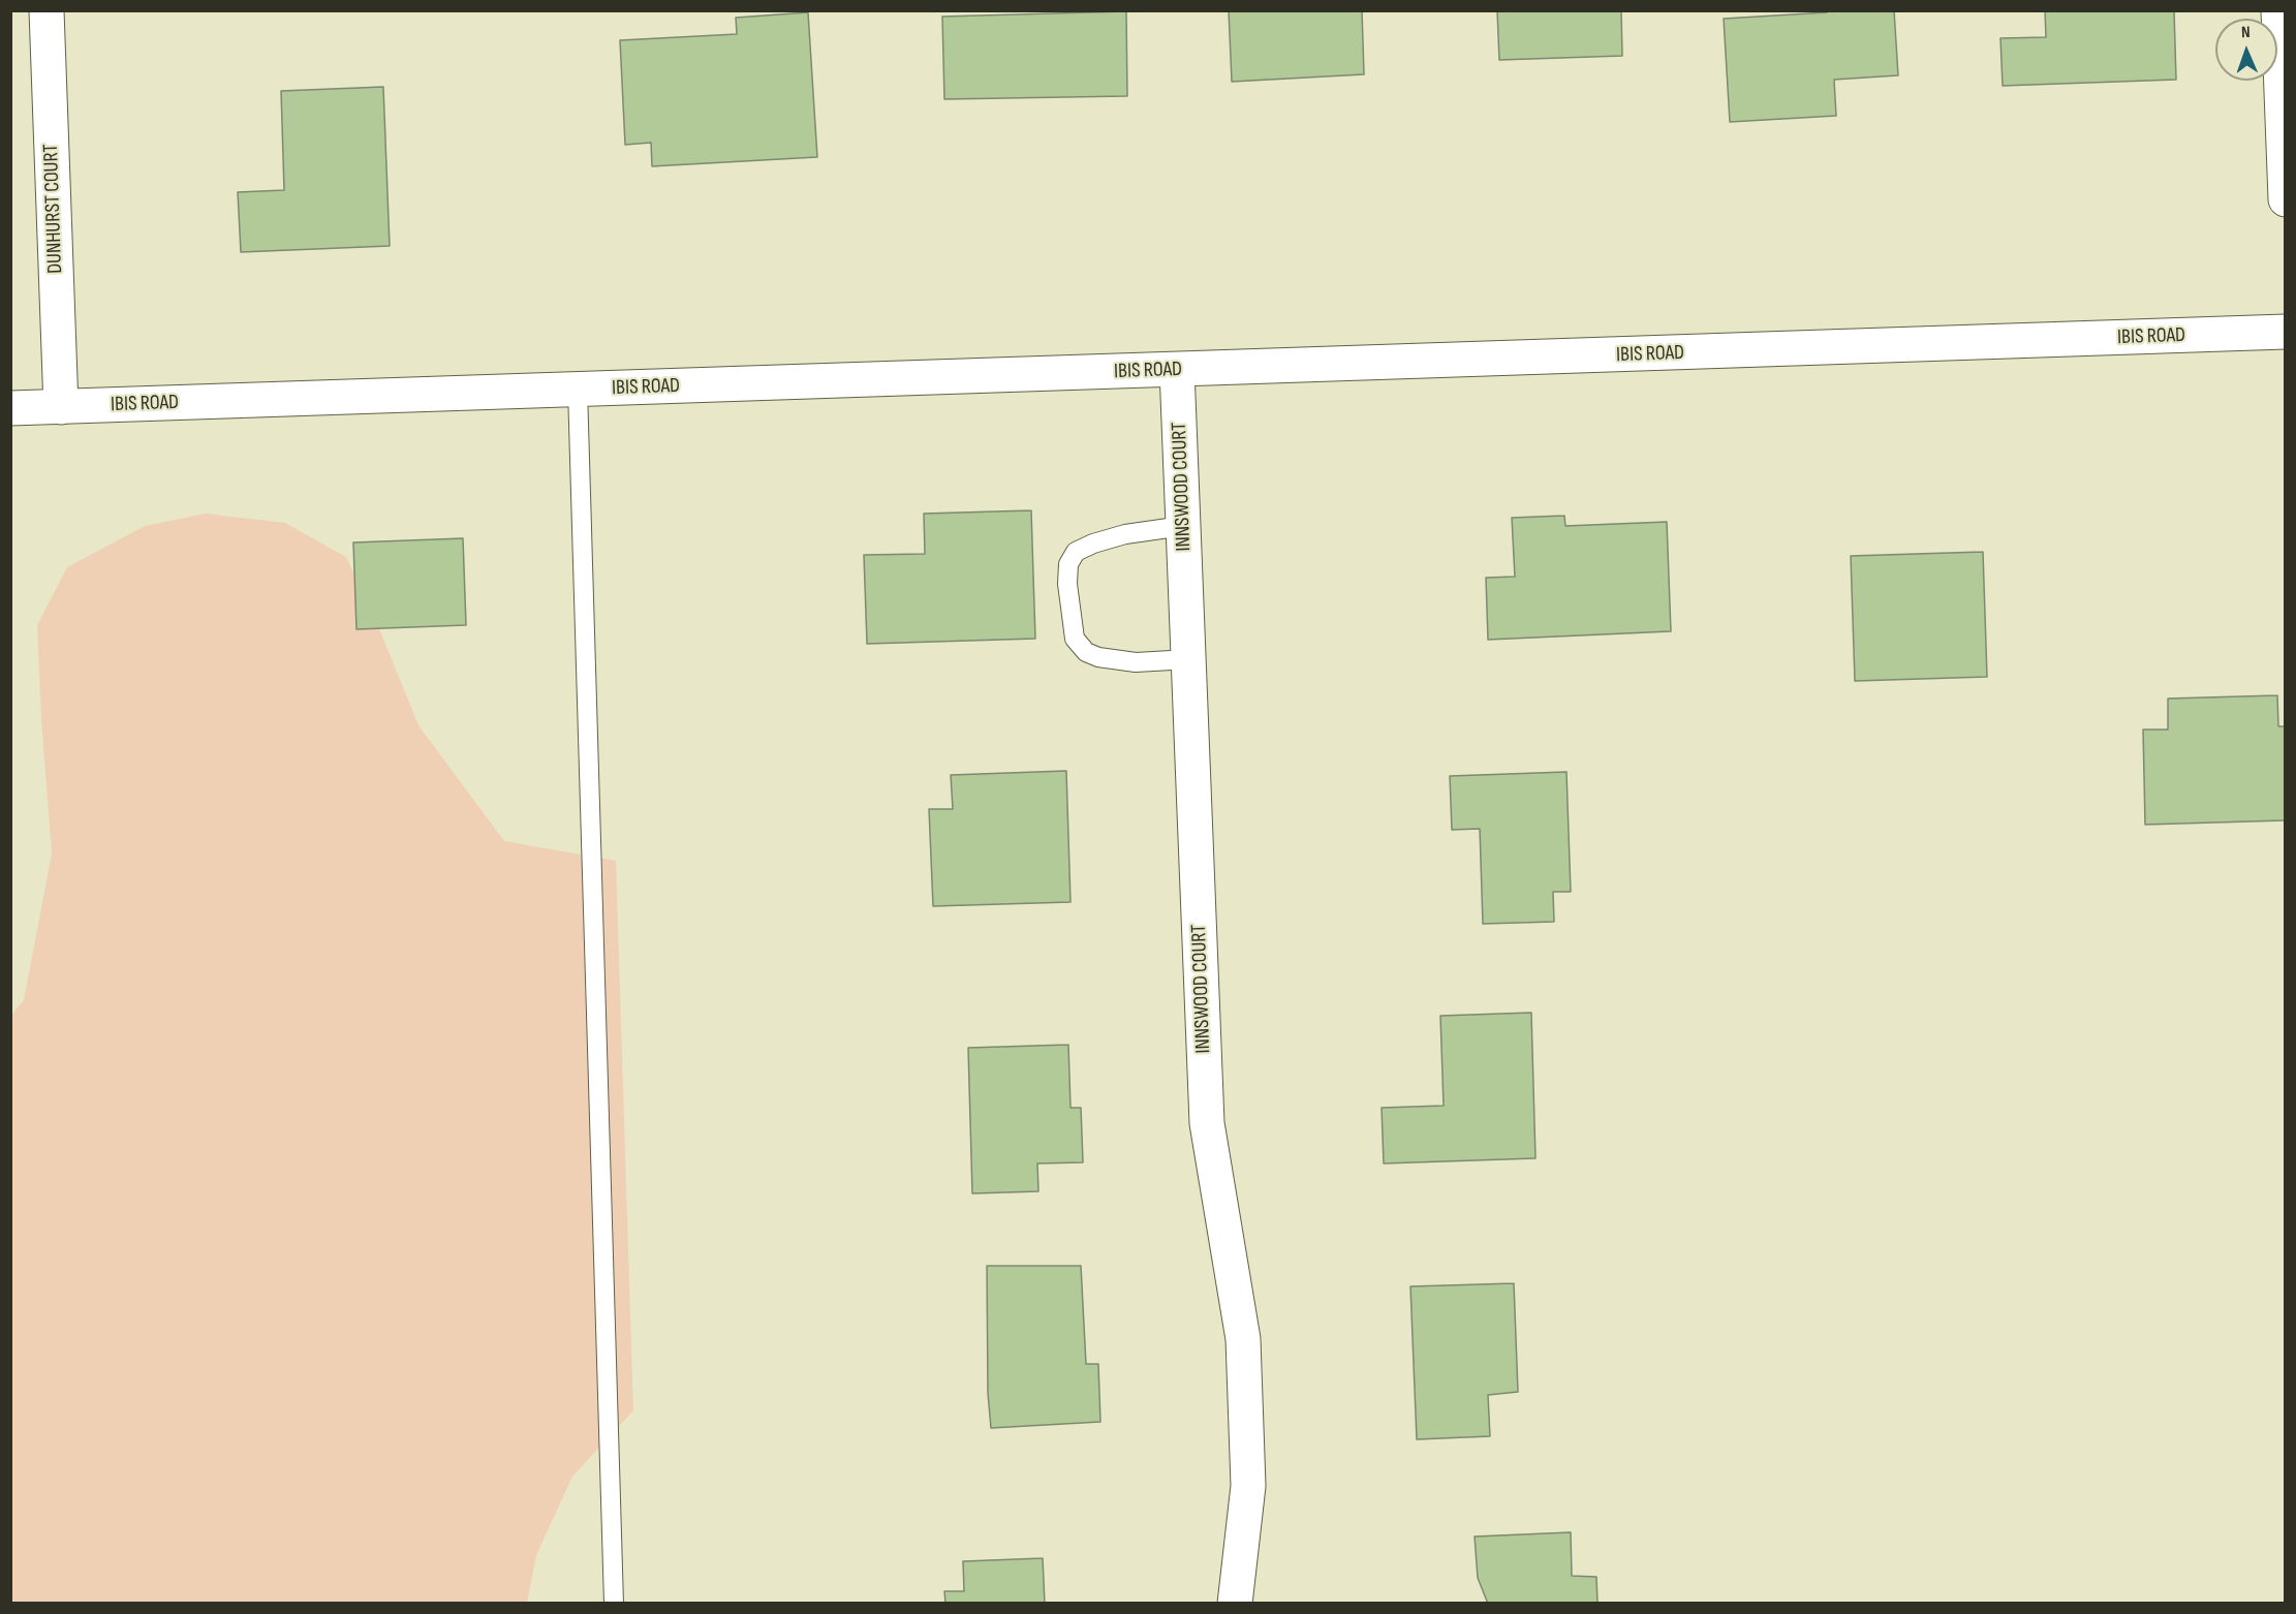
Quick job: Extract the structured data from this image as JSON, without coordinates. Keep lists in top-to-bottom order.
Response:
{
  "streets": {
    "street": ["DUNHURST COURT", "IBIS ROAD", "INNSWOOD COURT"]
  },
  "crossings": [
    ["DUNHURST COURT", "IBIS ROAD"],
    ["IBIS ROAD", "INNSWOOD COURT"]
  ],
  "north": "top"
}
